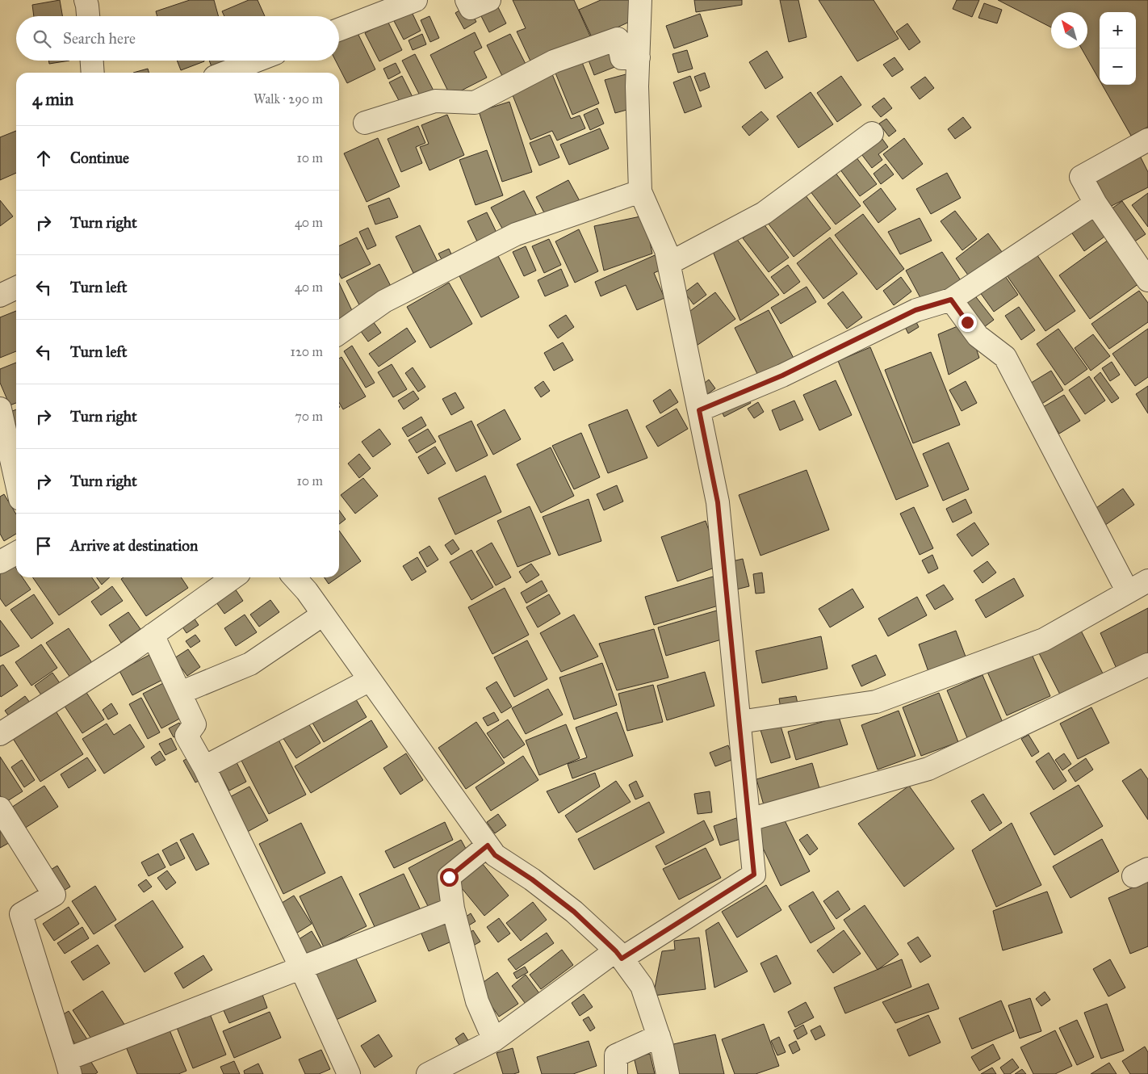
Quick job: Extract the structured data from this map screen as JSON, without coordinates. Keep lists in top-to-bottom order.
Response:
{
  "north": "top left",
  "page": {
    "map_buttons": ["+", "−"],
    "search": "Search here",
    "heading": ["4 min", "Walk · 290 m"],
    "list": [
      ["Continue", "10 m"],
      ["Turn right", "40 m"],
      ["Turn left", "40 m"],
      ["Turn left", "120 m"],
      ["Turn right", "70 m"],
      ["Turn right", "10 m"],
      "Arrive at destination"
    ]
  }
}
